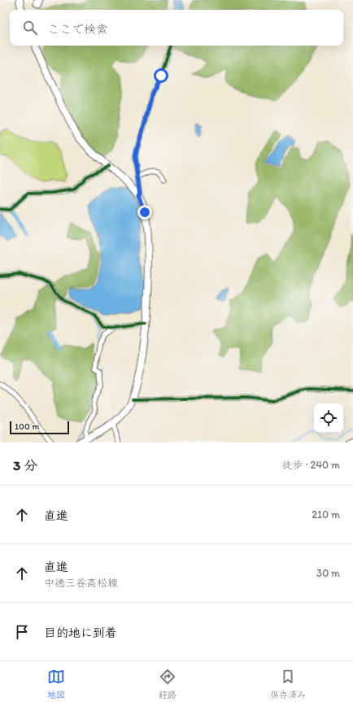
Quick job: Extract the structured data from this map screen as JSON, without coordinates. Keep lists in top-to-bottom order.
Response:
{
  "scale_bar": "100 m",
  "page": {
    "search": "ここで検索",
    "scale": "100 m",
    "heading": ["3 分", "徒歩 · 240 m"],
    "list": [
      ["直進", "210 m"],
      ["直進", "中徳三谷高松線", "30 m"],
      "目的地に到着"
    ],
    "nav": ["地図", "経路", "保存済み"]
  }
}
